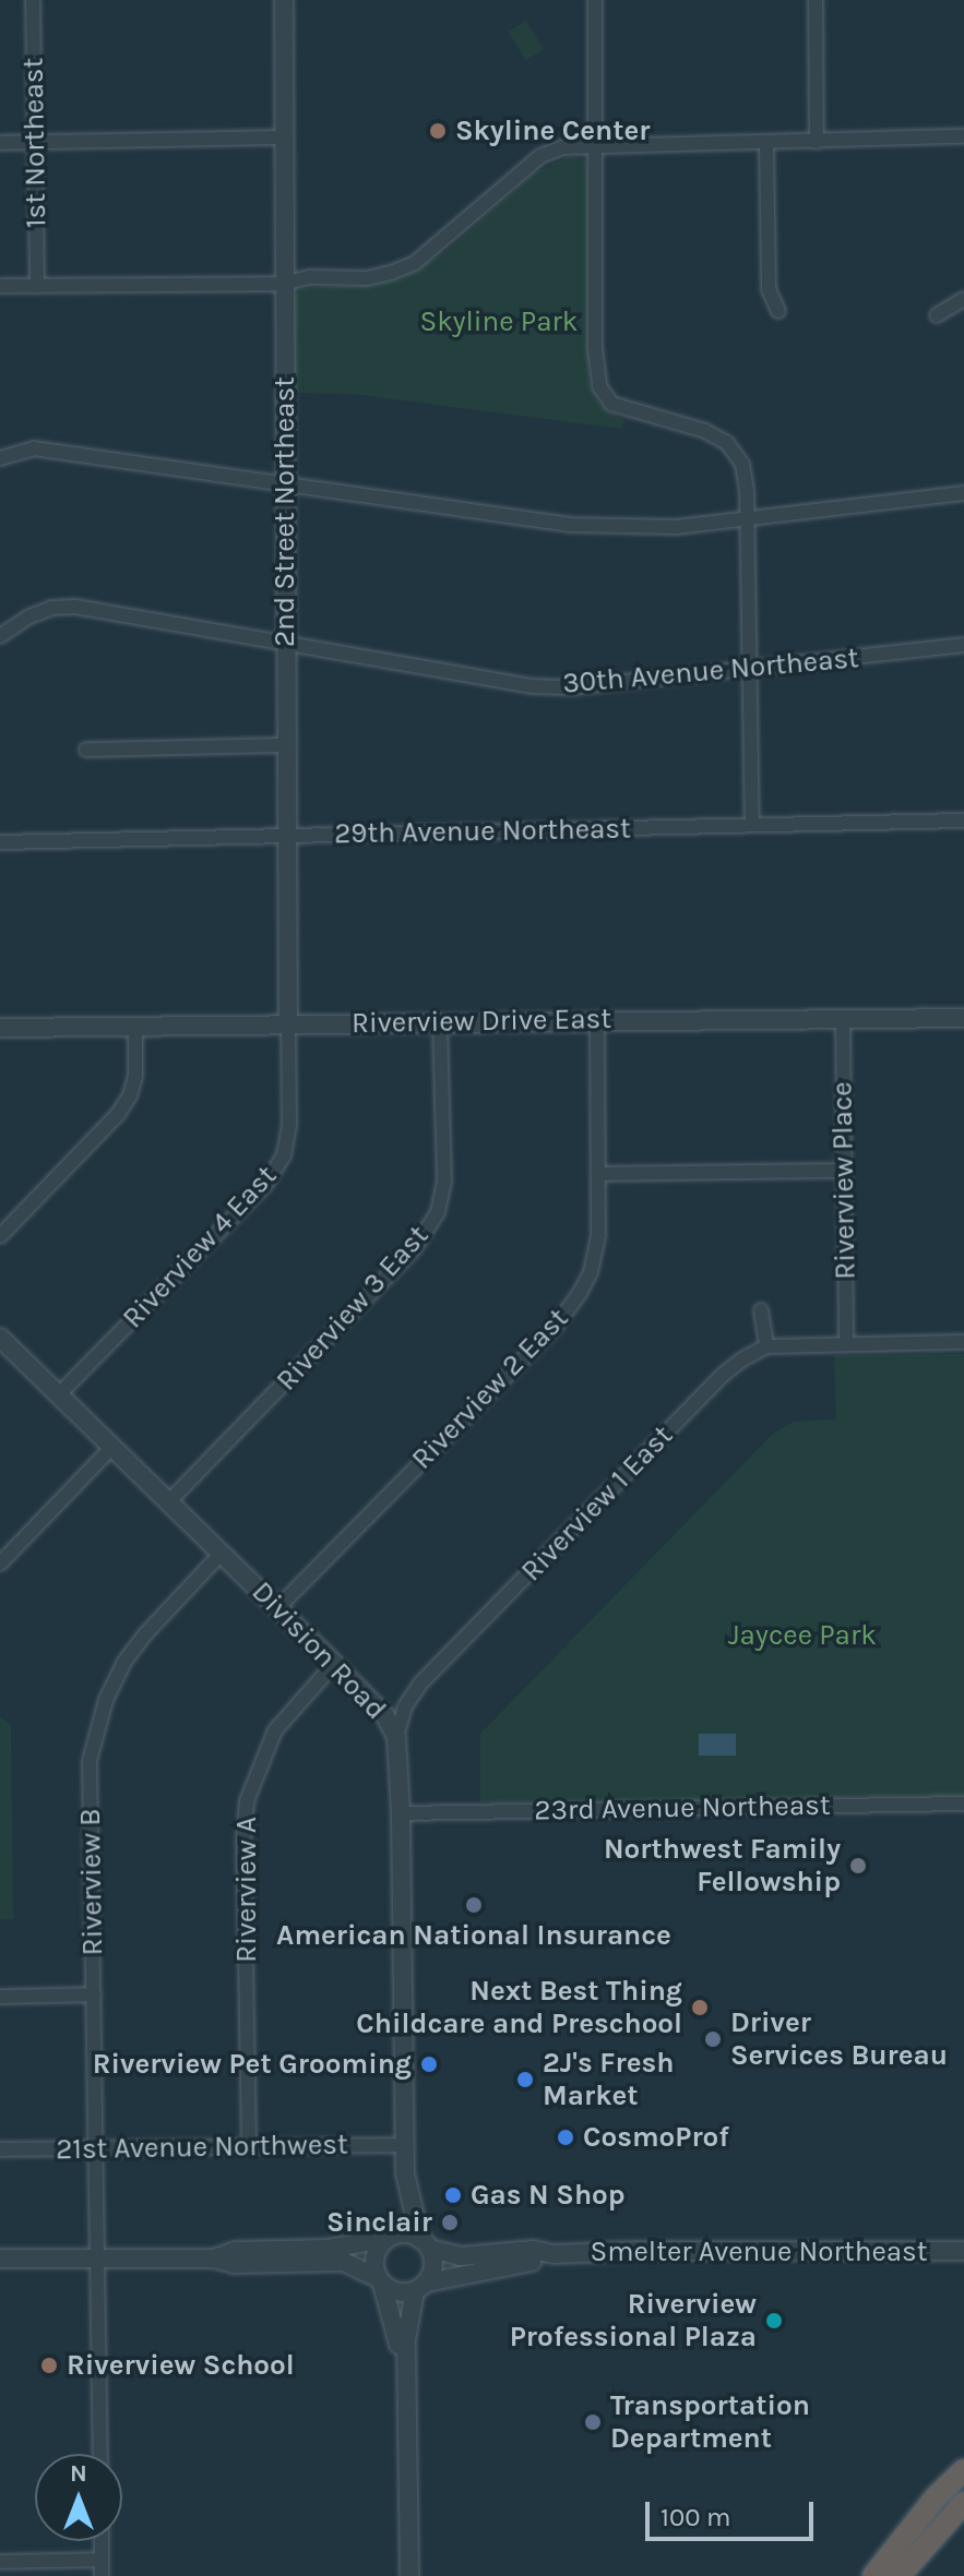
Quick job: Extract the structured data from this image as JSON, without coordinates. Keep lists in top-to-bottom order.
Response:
{
  "streets": {
    "street": [
      "1st Northeast",
      "2nd Street Northeast",
      "30th Avenue Northeast",
      "29th Avenue Northeast",
      "Riverview Drive East",
      "Riverview Place",
      "Riverview 4 East",
      "Riverview 3 East",
      "Riverview 2 East",
      "Riverview 1 East",
      "Division Road",
      "23rd Avenue Northeast",
      "Riverview B",
      "Riverview A",
      "21st Avenue Northwest",
      "Smelter Avenue Northeast"
    ]
  },
  "crossings": [
    ["2nd Street Northeast", "30th Avenue Northeast"],
    ["2nd Street Northeast", "29th Avenue Northeast"],
    ["2nd Street Northeast", "Riverview Drive East"],
    ["2nd Street Northeast", "Riverview 4 East"],
    ["Riverview Drive East", "Riverview Place"],
    ["Riverview Drive East", "Riverview 4 East"],
    ["Riverview Drive East", "Riverview 3 East"],
    ["Riverview Drive East", "Riverview 2 East"],
    ["Riverview 4 East", "Division Road"],
    ["Riverview 3 East", "Division Road"],
    ["Riverview 2 East", "Division Road"],
    ["Riverview 1 East", "Division Road"],
    ["Division Road", "23rd Avenue Northeast"],
    ["Division Road", "Riverview B"],
    ["Division Road", "Riverview A"],
    ["Division Road", "21st Avenue Northwest"],
    ["Division Road", "Smelter Avenue Northeast"],
    ["Riverview B", "21st Avenue Northwest"],
    ["Riverview A", "21st Avenue Northwest"]
  ],
  "parks": ["Skyline Park", "Jaycee Park"],
  "places": [
    "Skyline Center",
    "Northwest Family Fellowship",
    "American National Insurance",
    "Next Best Thing Childcare and Preschool",
    "Driver Services Bureau",
    "Riverview Pet Grooming",
    "2J's Fresh Market",
    "CosmoProf",
    "Gas N Shop",
    "Sinclair",
    "Riverview Professional Plaza",
    "Riverview School",
    "Transportation Department"
  ],
  "scale_bar": "100 m",
  "north": "top"
}
